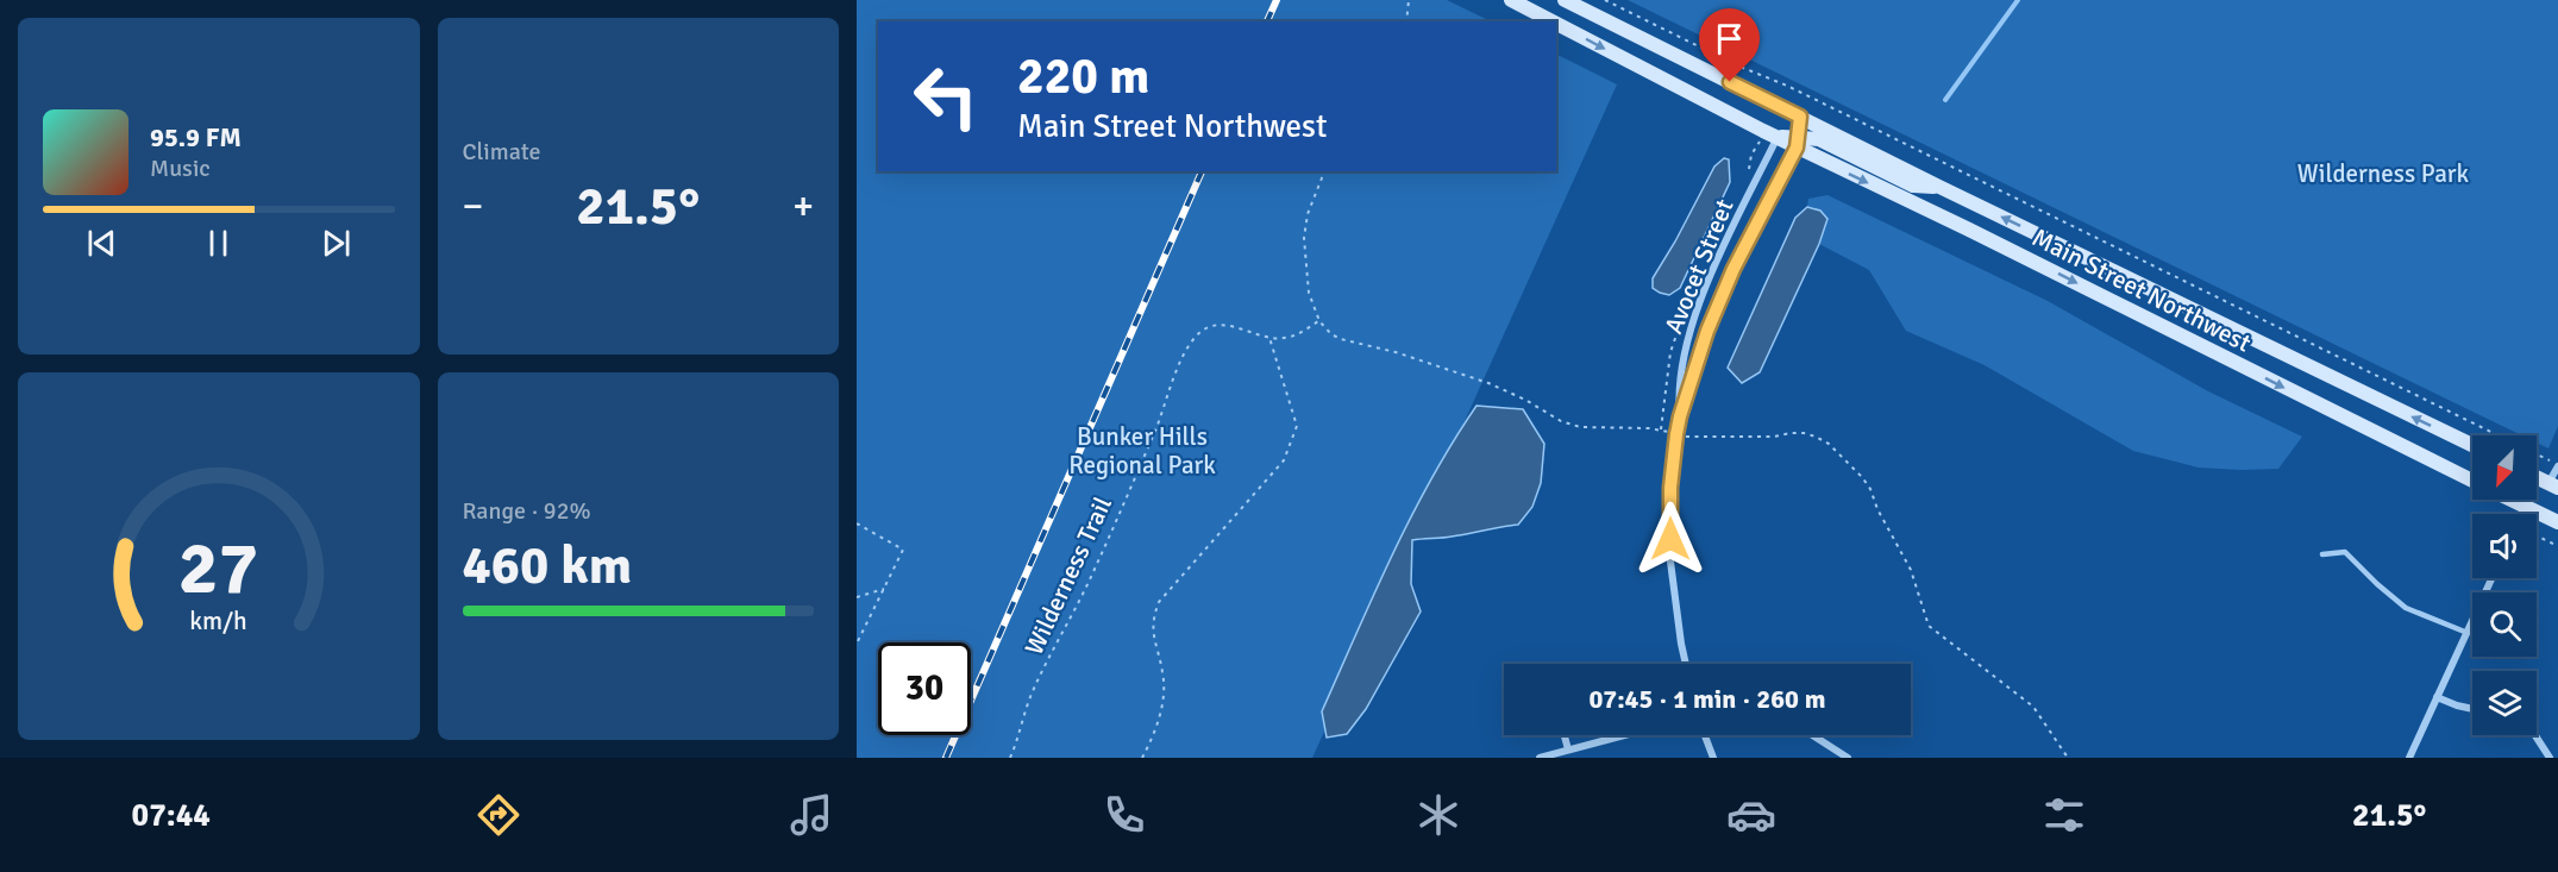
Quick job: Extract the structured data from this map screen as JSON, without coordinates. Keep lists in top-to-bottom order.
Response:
{
  "streets": {
    "main road": ["Main Street Northwest"],
    "street": ["Avocet Street"],
    "path": ["Wilderness Trail"]
  },
  "crossings": [
    ["Avocet Street", "Main Street Northwest"]
  ],
  "parks": ["Wilderness Park", "Bunker Hills Regional Park"],
  "north": "bottom left",
  "page": {
    "tile": [
      "Climate",
      ["Range · 92%", "460 km"]
    ],
    "turn": ["220 m", "Main Street Northwest"],
    "song": ["95.9 FM", "Music"],
    "heat": ["−", "21.5°", "+"],
    "limit": "30",
    "trip": "07:45 · 1 min · 260 m",
    "tabs": ["07:44", "21.5°"],
    "gauge": ["27", "km/h"]
  }
}
